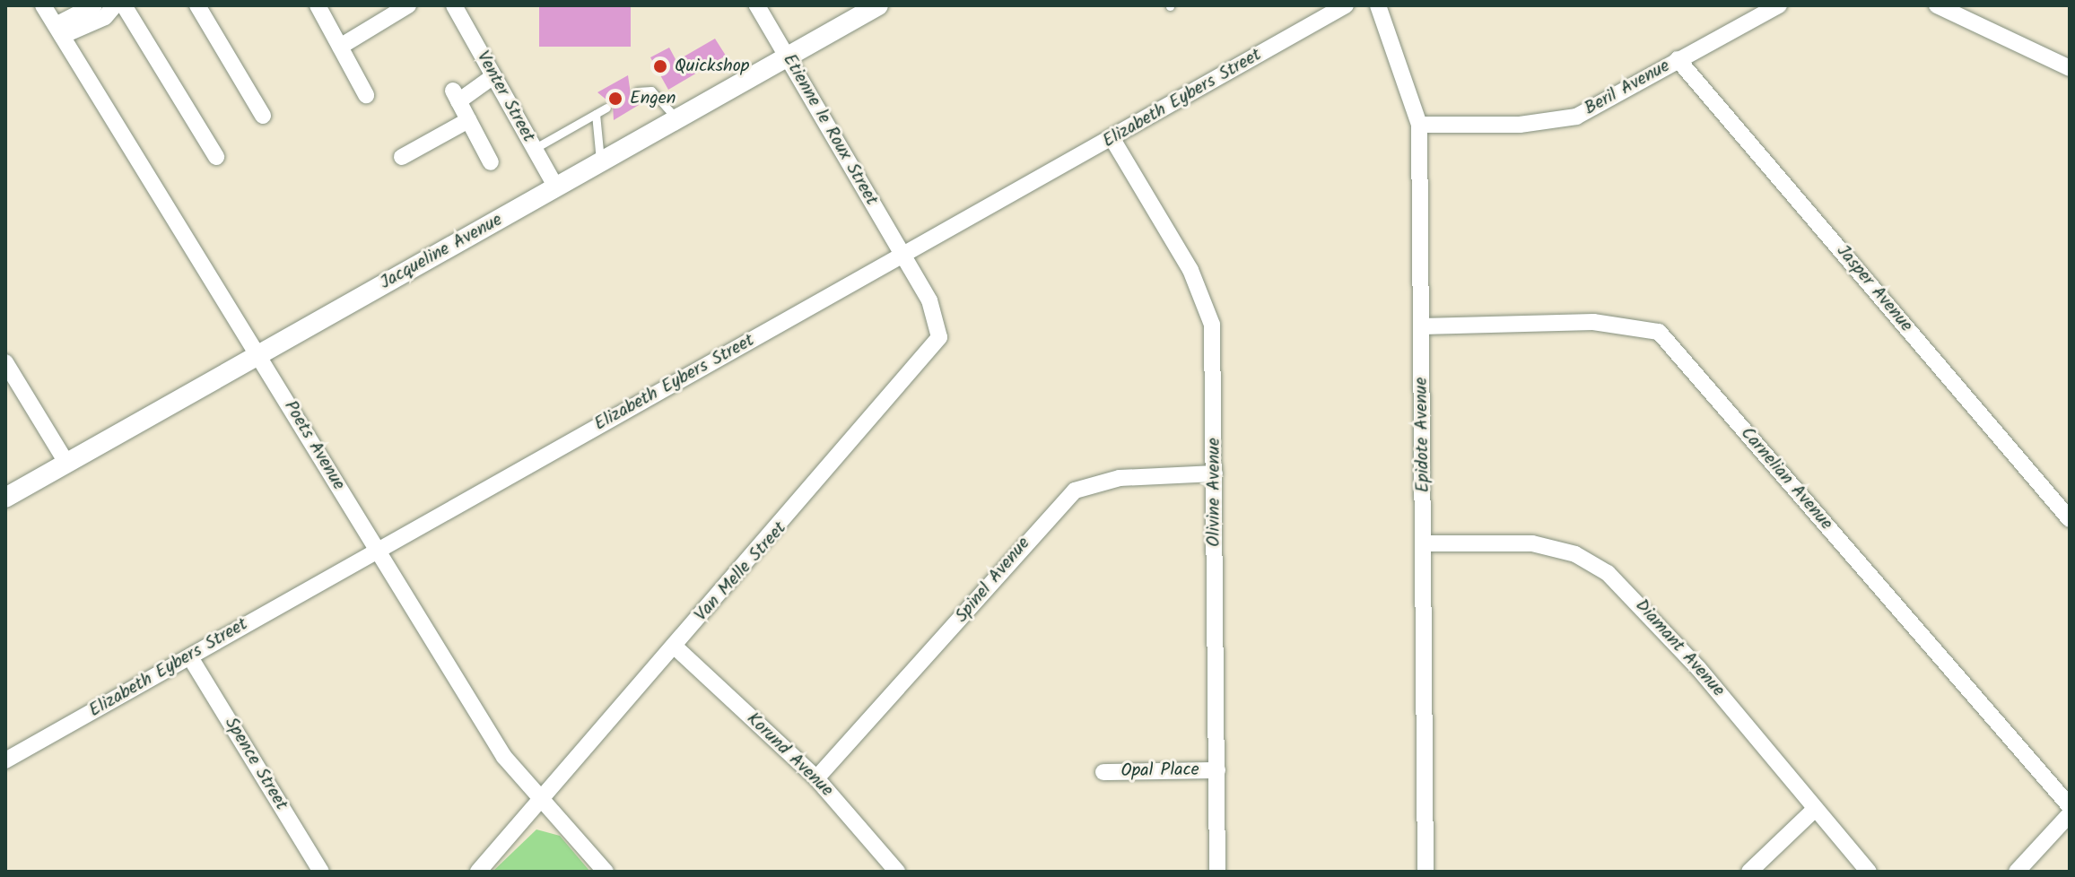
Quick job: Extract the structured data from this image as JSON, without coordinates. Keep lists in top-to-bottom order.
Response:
{
  "streets": {
    "street": [
      "Beril Avenue",
      "Venter Street",
      "Elizabeth Eybers Street",
      "Etienne le Roux Street",
      "Jacqueline Avenue",
      "Jasper Avenue",
      "Epidote Avenue",
      "Poets Avenue",
      "Carnelian Avenue",
      "Olivine Avenue",
      "Van Melle Street",
      "Spinel Avenue",
      "Diamant Avenue",
      "Korund Avenue",
      "Spence Street",
      "Opal Place"
    ]
  },
  "crossings": [
    ["Beril Avenue", "Jasper Avenue"],
    ["Beril Avenue", "Epidote Avenue"],
    ["Venter Street", "Jacqueline Avenue"],
    ["Elizabeth Eybers Street", "Etienne le Roux Street"],
    ["Elizabeth Eybers Street", "Poets Avenue"],
    ["Elizabeth Eybers Street", "Olivine Avenue"],
    ["Elizabeth Eybers Street", "Van Melle Street"],
    ["Elizabeth Eybers Street", "Spence Street"],
    ["Etienne le Roux Street", "Jacqueline Avenue"],
    ["Etienne le Roux Street", "Van Melle Street"],
    ["Jacqueline Avenue", "Poets Avenue"],
    ["Epidote Avenue", "Carnelian Avenue"],
    ["Epidote Avenue", "Diamant Avenue"],
    ["Poets Avenue", "Van Melle Street"],
    ["Olivine Avenue", "Spinel Avenue"],
    ["Olivine Avenue", "Opal Place"],
    ["Van Melle Street", "Korund Avenue"],
    ["Spinel Avenue", "Korund Avenue"]
  ],
  "places": ["Quickshop", "Engen"]
}
